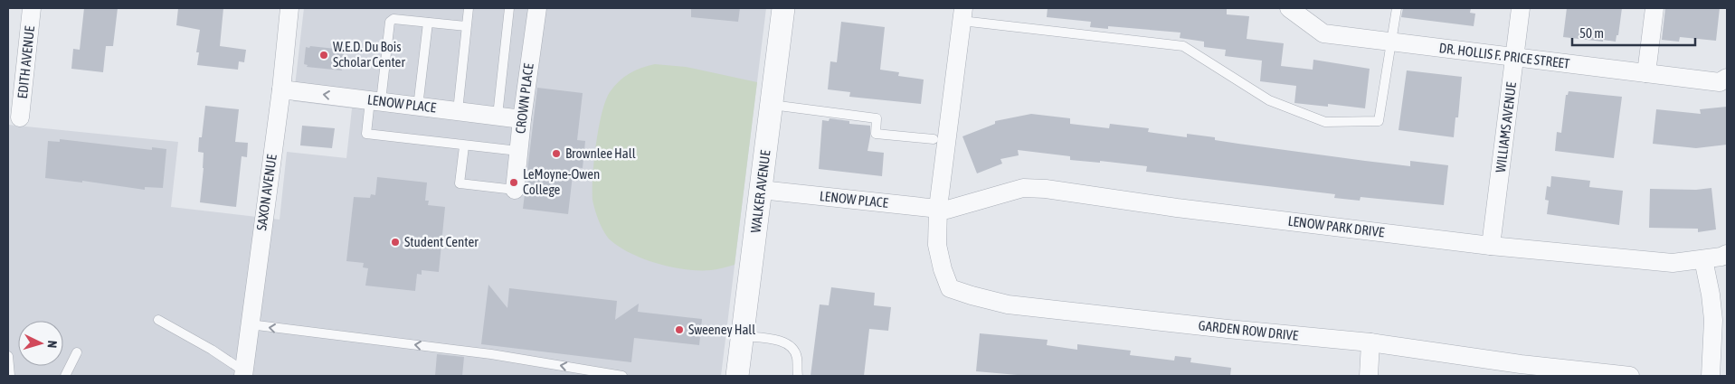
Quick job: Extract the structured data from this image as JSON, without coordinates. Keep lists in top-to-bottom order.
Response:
{
  "streets": {
    "street": [
      "DR. HOLLIS F. PRICE STREET",
      "EDITH AVENUE",
      "CROWN PLACE",
      "LENOW PLACE",
      "WILLIAMS AVENUE",
      "WALKER AVENUE",
      "SAXON AVENUE",
      "LENOW PARK DRIVE",
      "GARDEN ROW DRIVE"
    ]
  },
  "crossings": [
    ["DR. HOLLIS F. PRICE STREET", "WILLIAMS AVENUE"],
    ["CROWN PLACE", "LENOW PLACE"],
    ["LENOW PLACE", "WALKER AVENUE"],
    ["LENOW PLACE", "SAXON AVENUE"],
    ["LENOW PLACE", "LENOW PARK DRIVE"],
    ["LENOW PLACE", "GARDEN ROW DRIVE"],
    ["WILLIAMS AVENUE", "LENOW PARK DRIVE"],
    ["LENOW PARK DRIVE", "GARDEN ROW DRIVE"]
  ],
  "places": [
    "W.E.D. Du Bois Scholar Center",
    "Brownlee Hall",
    "LeMoyne-Owen College",
    "Student Center",
    "Sweeney Hall"
  ],
  "scale_bar": "50 m",
  "north": "right"
}
